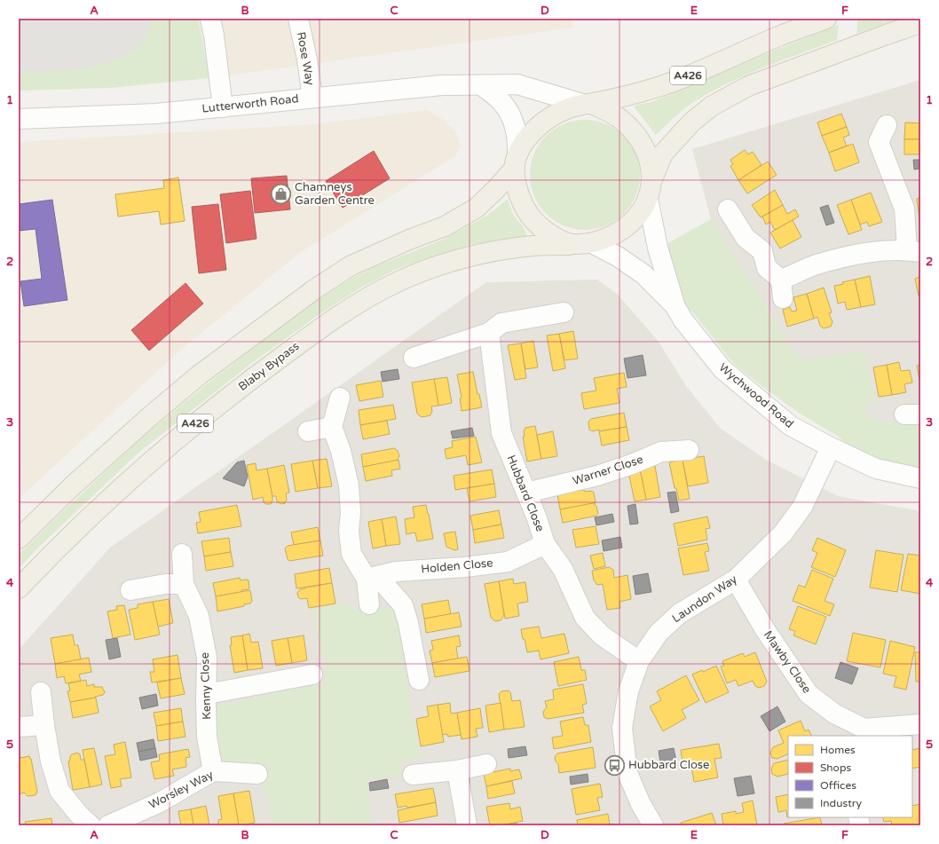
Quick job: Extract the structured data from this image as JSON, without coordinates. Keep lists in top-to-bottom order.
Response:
{
  "streets": {
    "main road": ["A426", "Blaby Bypass"],
    "street": [
      "Rose Way",
      "Lutterworth Road",
      "Wychwood Road",
      "Warner Close",
      "Hubbard Close",
      "Holden Close",
      "Laundon Way",
      "Mawby Close",
      "Kenny Close",
      "Worsley Way"
    ]
  },
  "crossings": [
    ["Rose Way", "Lutterworth Road"],
    ["A426", "Lutterworth Road"],
    ["Blaby Bypass", "Wychwood Road"],
    ["Wychwood Road", "Laundon Way"],
    ["Warner Close", "Hubbard Close"],
    ["Hubbard Close", "Holden Close"],
    ["Hubbard Close", "Laundon Way"],
    ["Laundon Way", "Mawby Close"],
    ["Kenny Close", "Worsley Way"]
  ],
  "places": {
    "shop": ["Chamneys Garden Centre"],
    "bus stop": ["Hubbard Close"]
  },
  "legend": [
    "Homes",
    "Shops",
    "Offices",
    "Industry"
  ],
  "grid": {
    "columns": [
      "A",
      "B",
      "C",
      "D",
      "E",
      "F"
    ],
    "rows": [
      "1",
      "2",
      "3",
      "4",
      "5"
    ]
  }
}
